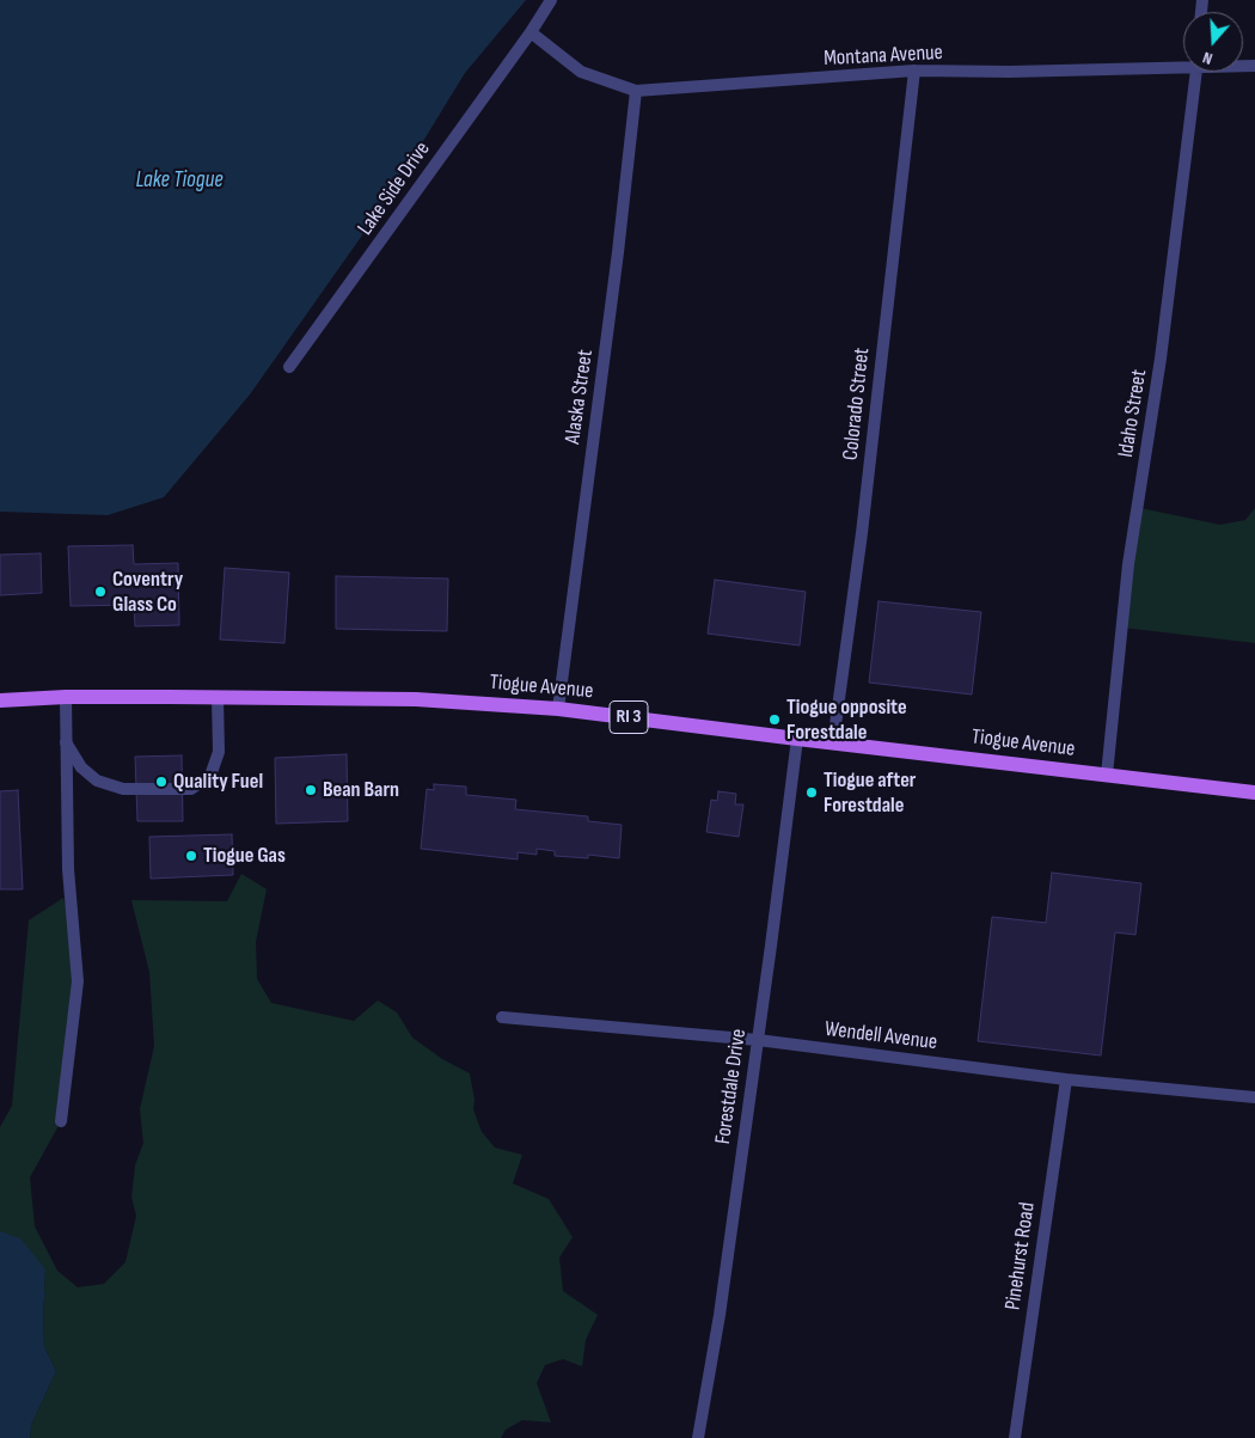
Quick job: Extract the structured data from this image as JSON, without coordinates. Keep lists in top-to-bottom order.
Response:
{
  "streets": {
    "main road": ["Tiogue Avenue", "RI 3"],
    "street": [
      "Montana Avenue",
      "Lake Side Drive",
      "Alaska Street",
      "Colorado Street",
      "Idaho Street",
      "Wendell Avenue",
      "Forestdale Drive",
      "Pinehurst Road"
    ]
  },
  "crossings": [
    ["Montana Avenue", "Lake Side Drive"],
    ["Montana Avenue", "Alaska Street"],
    ["Montana Avenue", "Colorado Street"],
    ["Alaska Street", "Tiogue Avenue"],
    ["Colorado Street", "Tiogue Avenue"],
    ["Idaho Street", "Tiogue Avenue"],
    ["Tiogue Avenue", "Forestdale Drive"],
    ["Wendell Avenue", "Forestdale Drive"],
    ["Wendell Avenue", "Pinehurst Road"]
  ],
  "water": ["Lake Tiogue"],
  "places": [
    "Coventry Glass Co",
    "Tiogue opposite Forestdale",
    "Quality Fuel",
    "Bean Barn",
    "Tiogue after Forestdale",
    "Tiogue Gas"
  ],
  "north": "bottom"
}
